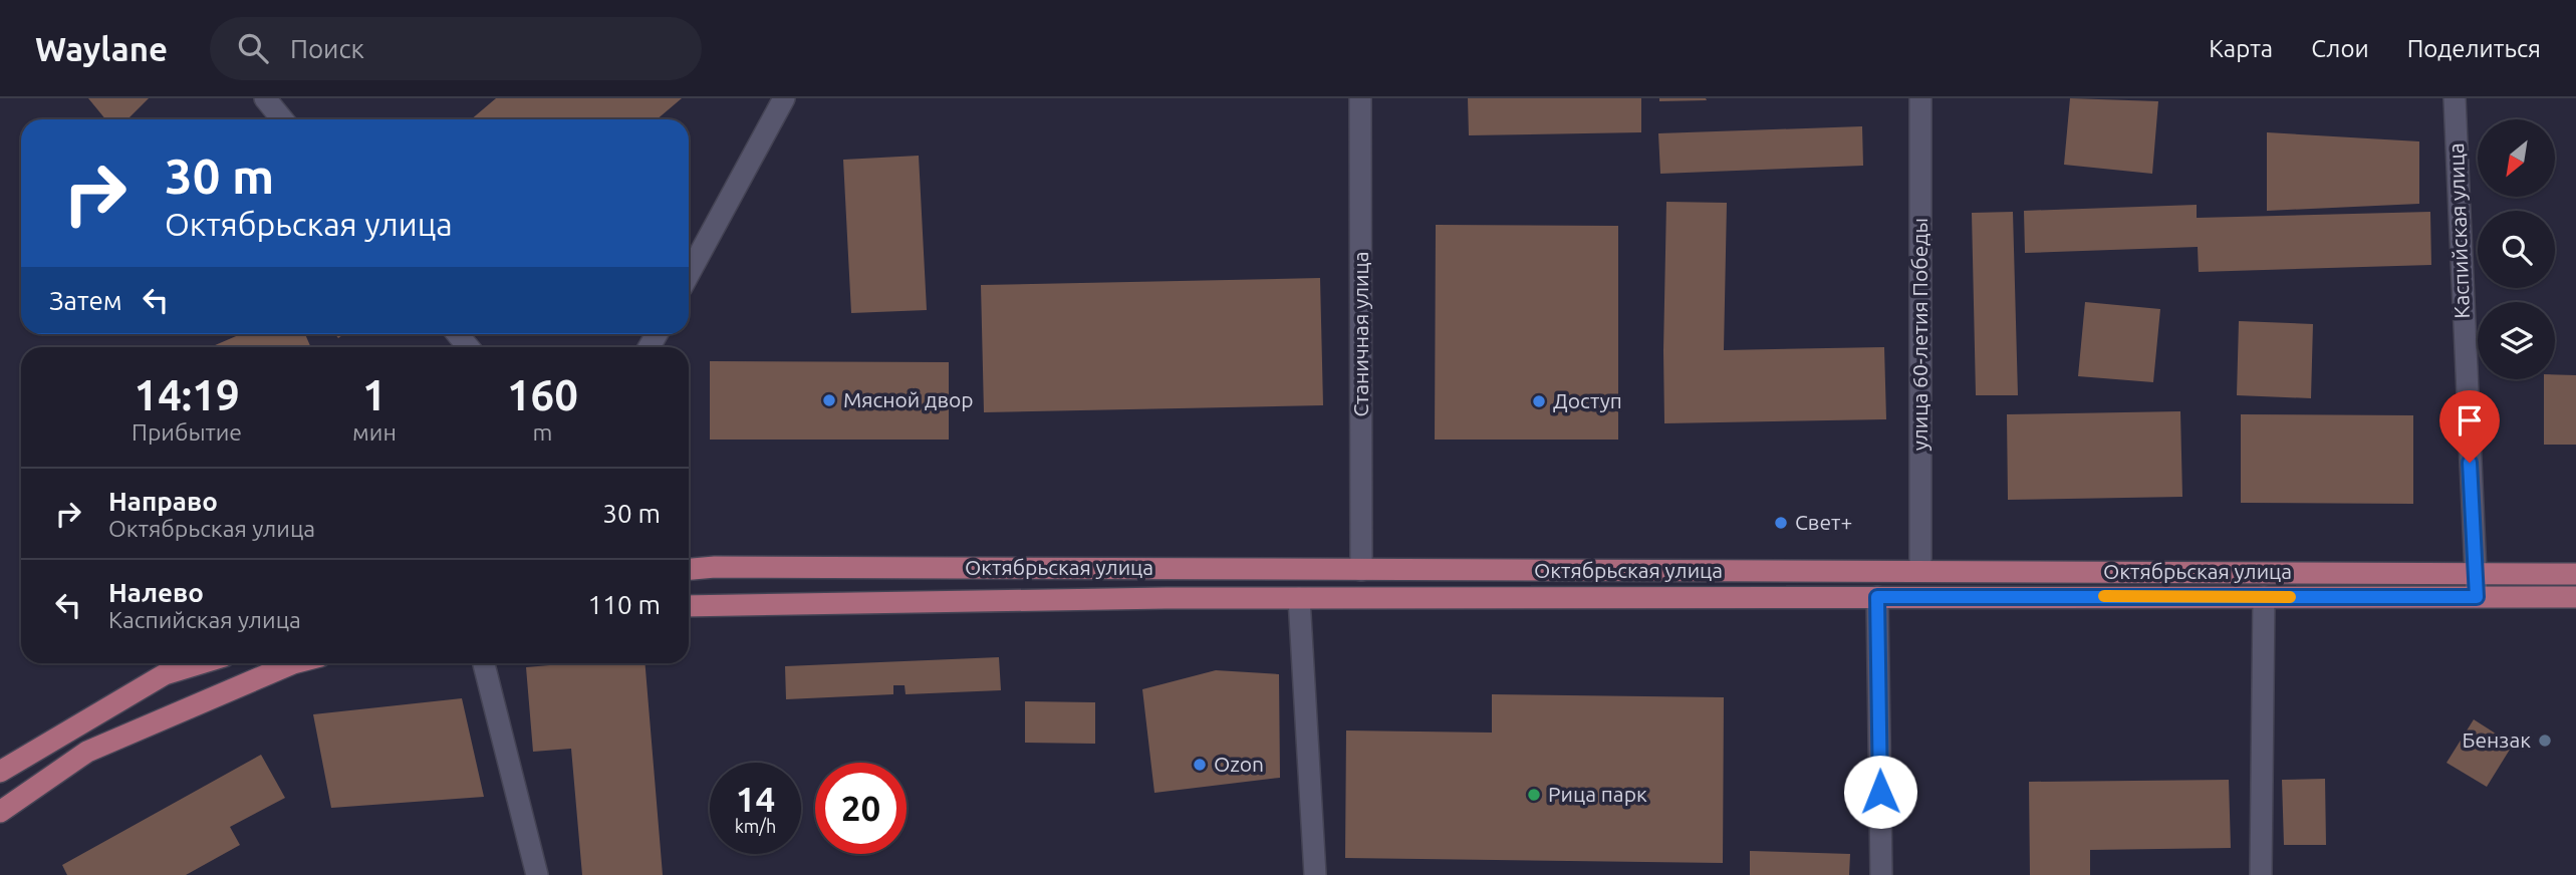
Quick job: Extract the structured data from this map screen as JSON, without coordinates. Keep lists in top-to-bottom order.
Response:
{
  "streets": {
    "main road": ["Октябрьская улица"],
    "street": ["Каспийская улица", "Станичная улица", "улица 60-летия Победы"]
  },
  "crossings": [
    ["Каспийская улица", "Октябрьская улица"],
    ["Станичная улица", "Октябрьская улица"],
    ["улица 60-летия Победы", "Октябрьская улица"]
  ],
  "places": [
    "Мясной двор",
    "Доступ",
    "Свет+",
    "Бензак",
    "Ozon",
    "Рица парк"
  ],
  "north": "bottom left",
  "page": {
    "header": "Waylane",
    "search": "Поиск",
    "nav": ["Карта", "Слои", "Поделиться"],
    "turn": ["30 m", "Октябрьская улица"],
    "then": "Затем",
    "eta": [
      "14:19",
      "Прибытие",
      "1",
      "мин",
      "160",
      "m"
    ],
    "list": [
      {
        "name": "Направо",
        "note": "Октябрьская улица",
        "value": "30 m"
      },
      {
        "name": "Налево",
        "note": "Каспийская улица",
        "value": "110 m"
      }
    ],
    "speed": "14 km/h",
    "limit": "20"
  }
}
